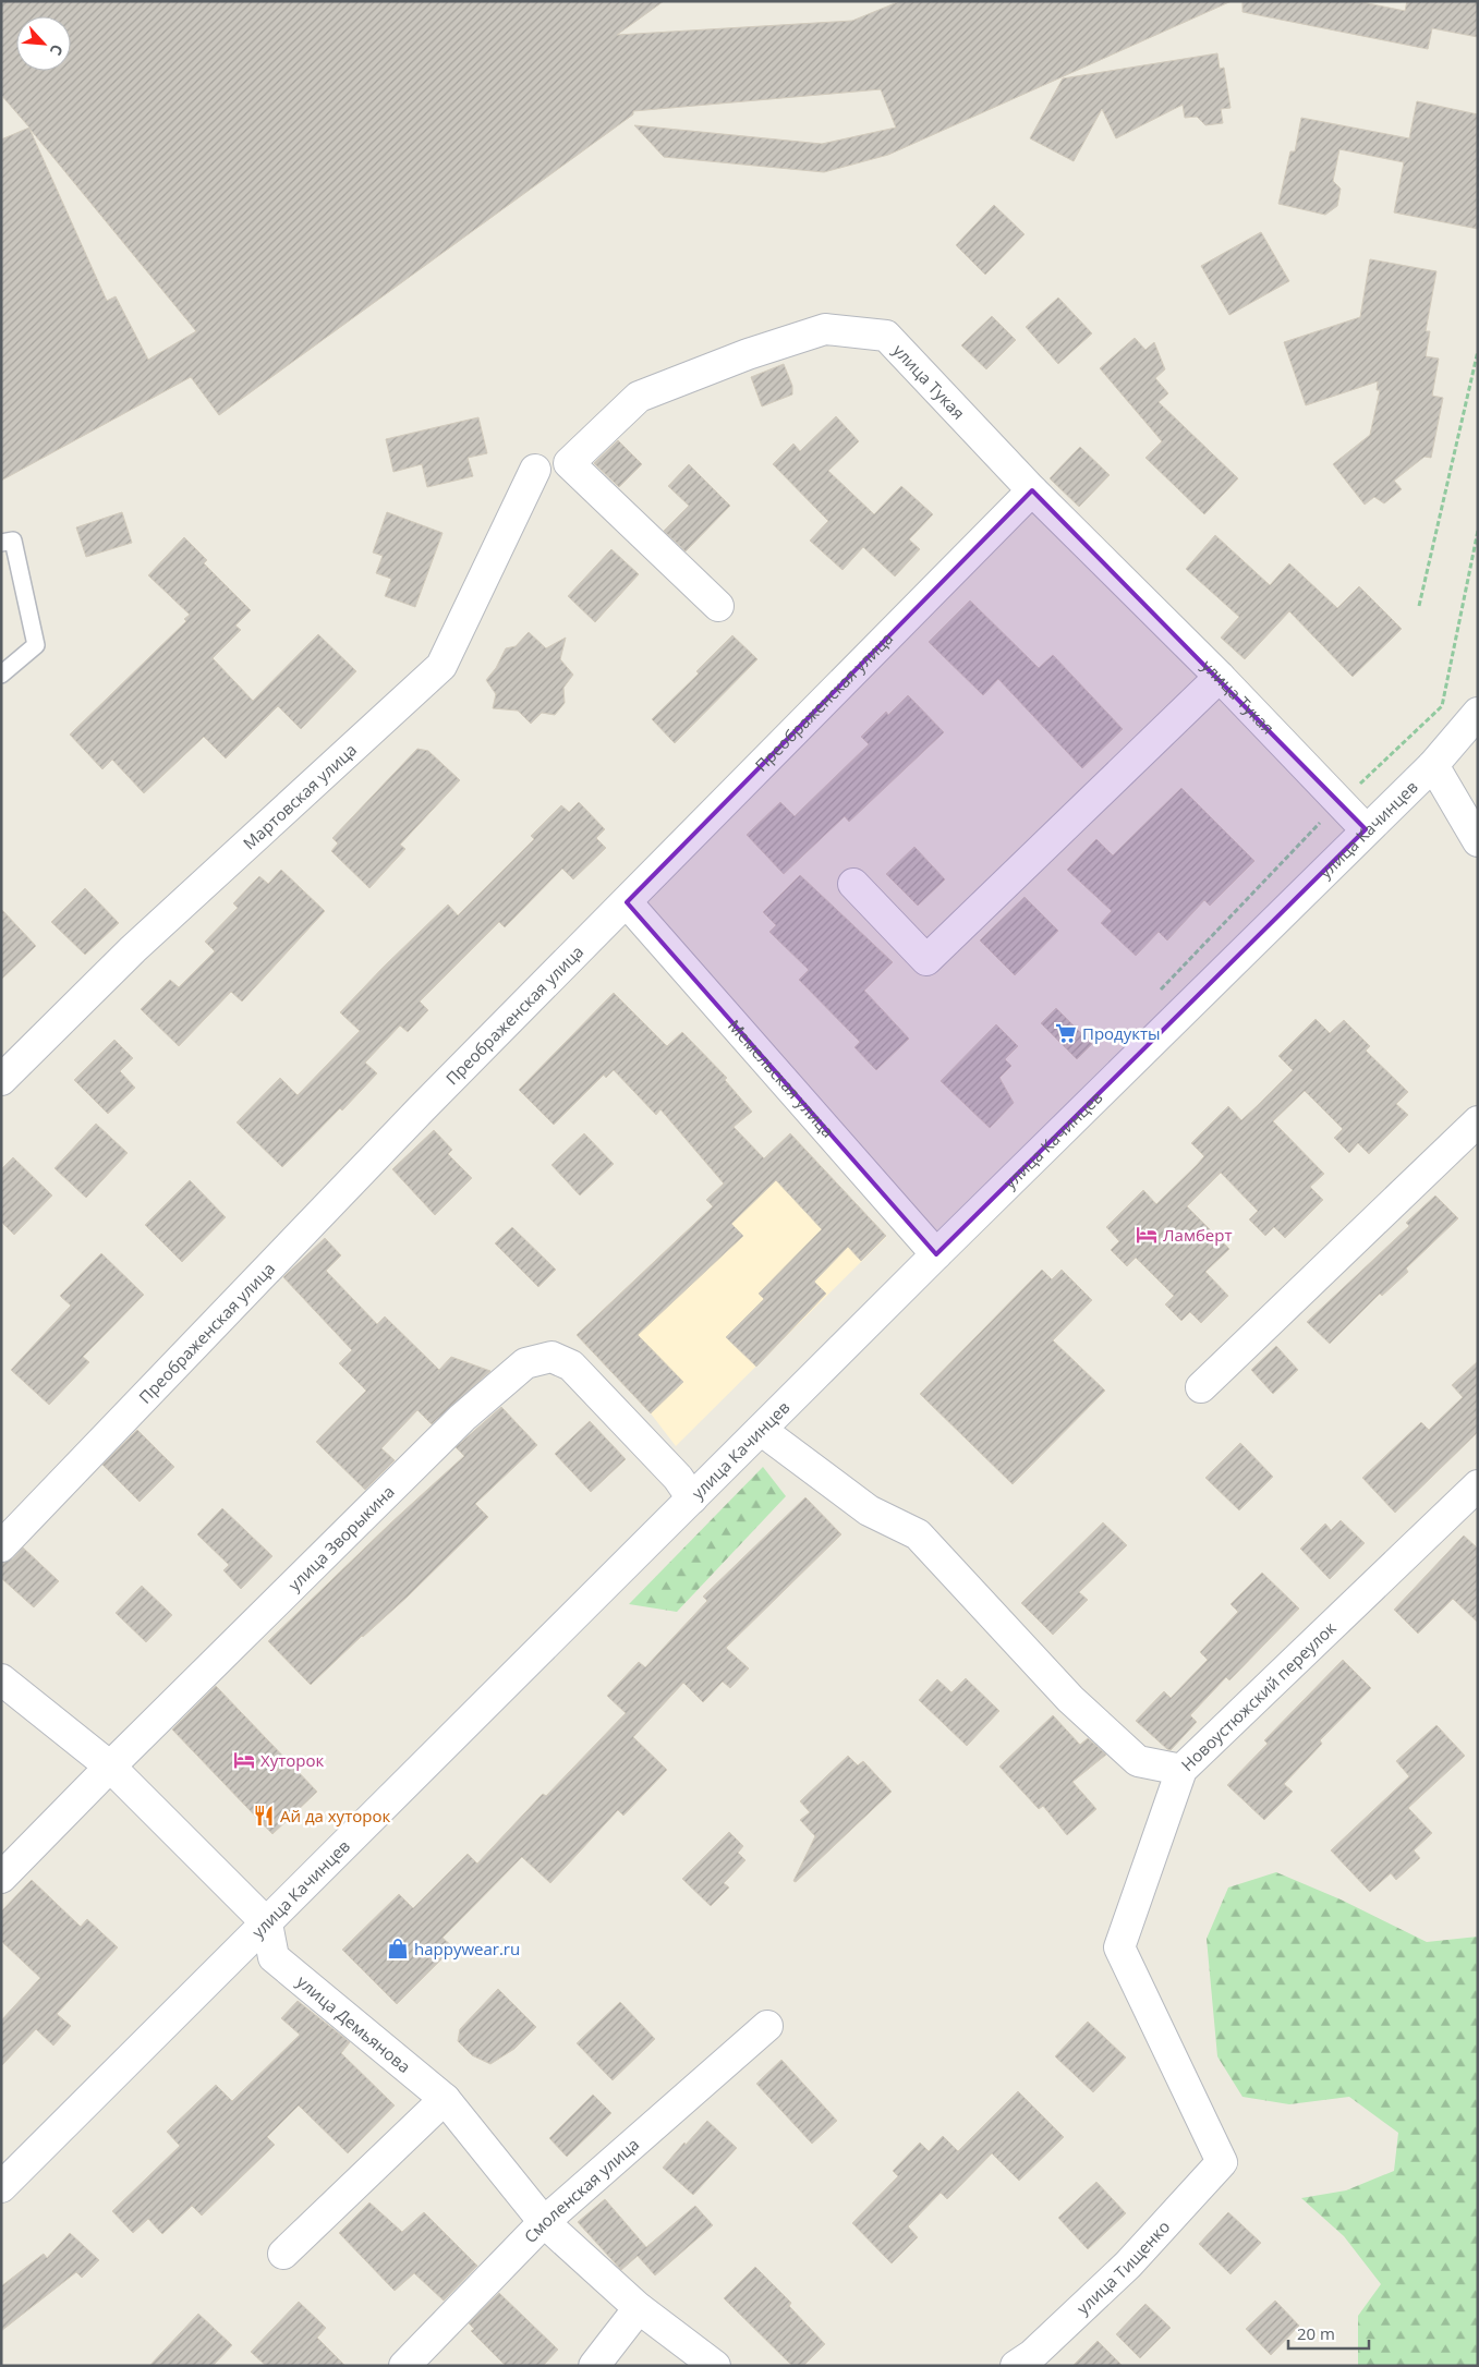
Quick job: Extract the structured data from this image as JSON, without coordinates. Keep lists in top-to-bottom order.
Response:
{
  "streets": {
    "street": [
      "улица Тукая",
      "Преображенская улица",
      "Мартовская улица",
      "улица Качинцев",
      "Мемельская улица",
      "улица Зворыкина",
      "Новоустюжский переулок",
      "улица Демьянова",
      "Смоленская улица",
      "улица Тищенко"
    ]
  },
  "crossings": [
    ["улица Тукая", "Преображенская улица"],
    ["улица Тукая", "улица Качинцев"],
    ["Преображенская улица", "Мемельская улица"],
    ["улица Качинцев", "Мемельская улица"],
    ["улица Качинцев", "улица Зворыкина"],
    ["улица Качинцев", "улица Демьянова"],
    ["Новоустюжский переулок", "улица Тищенко"],
    ["улица Демьянова", "Смоленская улица"]
  ],
  "places": {
    "supermarket": ["Продукты"],
    "hotel": ["Ламберт", "Хуторок"],
    "restaurant": ["Ай да хуторок"],
    "shop": ["happywear.ru"]
  },
  "scale_bar": "20 m",
  "north": "bottom right"
}
